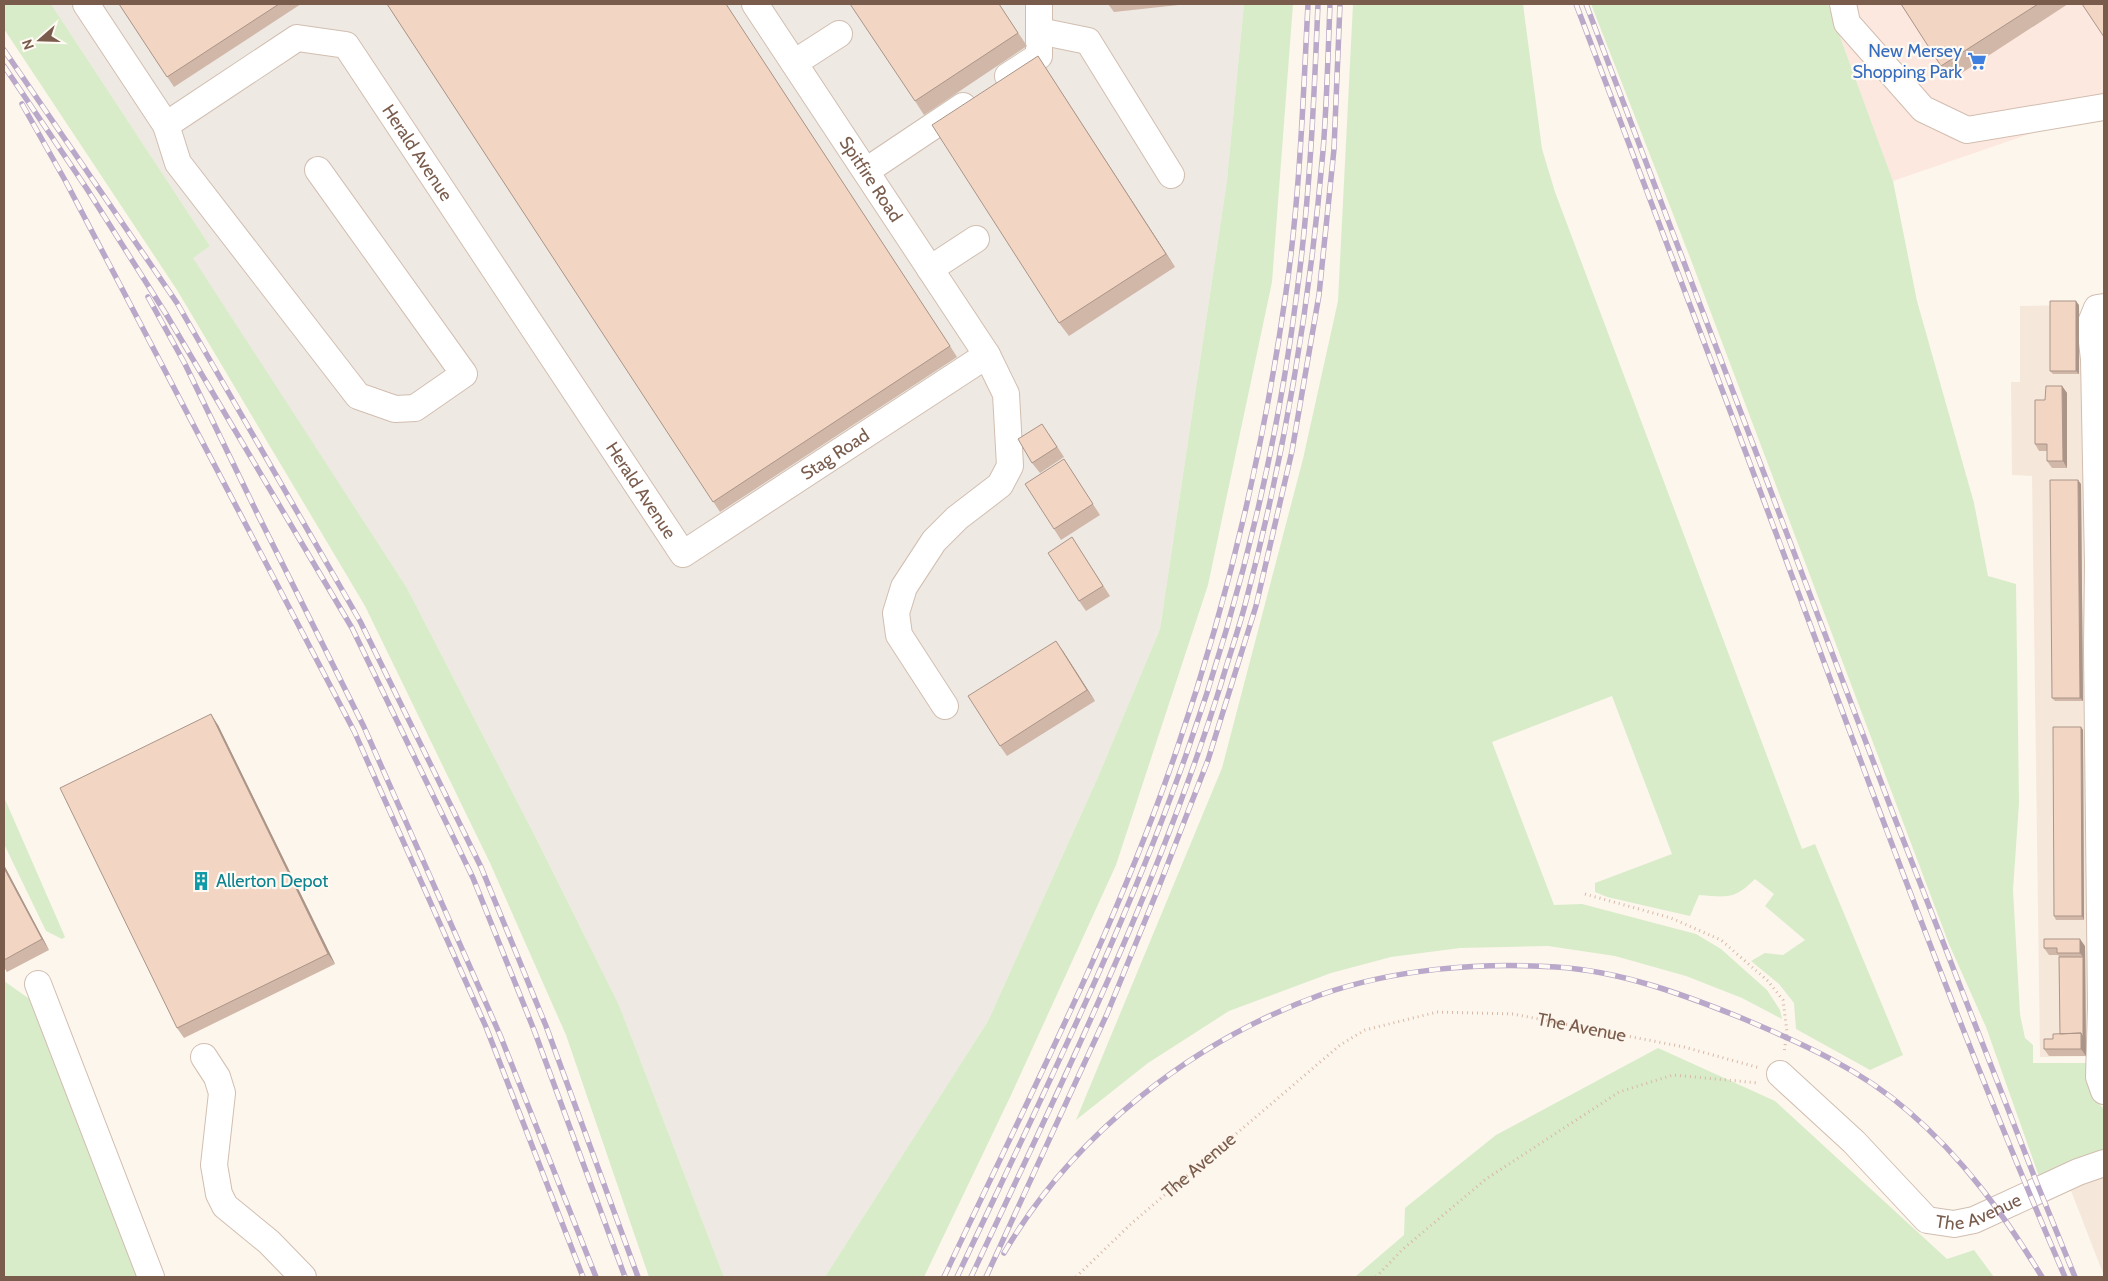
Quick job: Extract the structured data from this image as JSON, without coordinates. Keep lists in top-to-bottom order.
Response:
{
  "streets": {
    "street": [
      "Herald Avenue",
      "Spitfire Road",
      "Stag Road",
      "The Avenue"
    ]
  },
  "crossings": [
    ["Herald Avenue", "Stag Road"],
    ["Spitfire Road", "Stag Road"]
  ],
  "places": {
    "supermarket": ["New Mersey Shopping Park"],
    "building": ["Allerton Depot"]
  },
  "north": "left"
}
